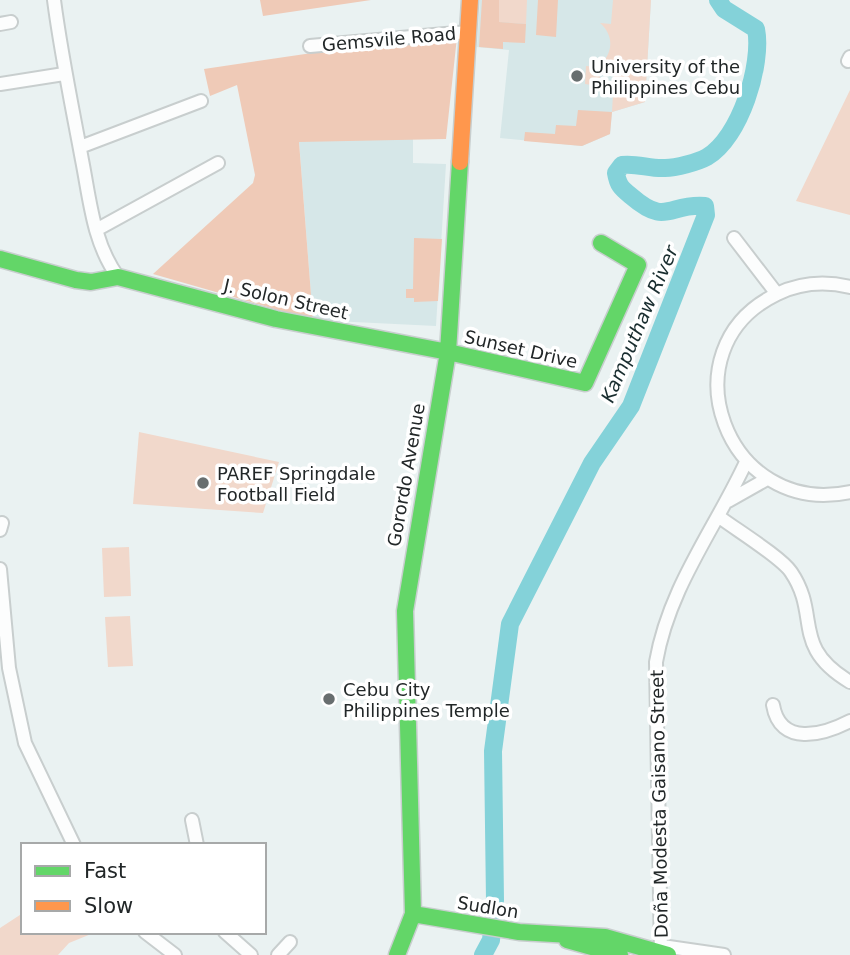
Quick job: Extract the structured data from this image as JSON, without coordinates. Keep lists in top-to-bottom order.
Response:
{
  "streets": {
    "street": [
      "Gemsvile Road",
      "J. Solon Street",
      "Sunset Drive",
      "Gorordo Avenue",
      "Doña Modesta Gaisano Street",
      "Sudlon"
    ]
  },
  "crossings": [
    ["Gemsvile Road", "Gorordo Avenue"],
    ["J. Solon Street", "Sunset Drive"],
    ["J. Solon Street", "Gorordo Avenue"],
    ["Sunset Drive", "Gorordo Avenue"],
    ["Gorordo Avenue", "Sudlon"],
    ["Doña Modesta Gaisano Street", "Sudlon"]
  ],
  "water": ["Kamputhaw River"],
  "places": ["University of the Philippines Cebu", "PAREF Springdale Football Field", "Cebu City Philippines Temple"],
  "legend": ["Fast", "Slow"]
}
